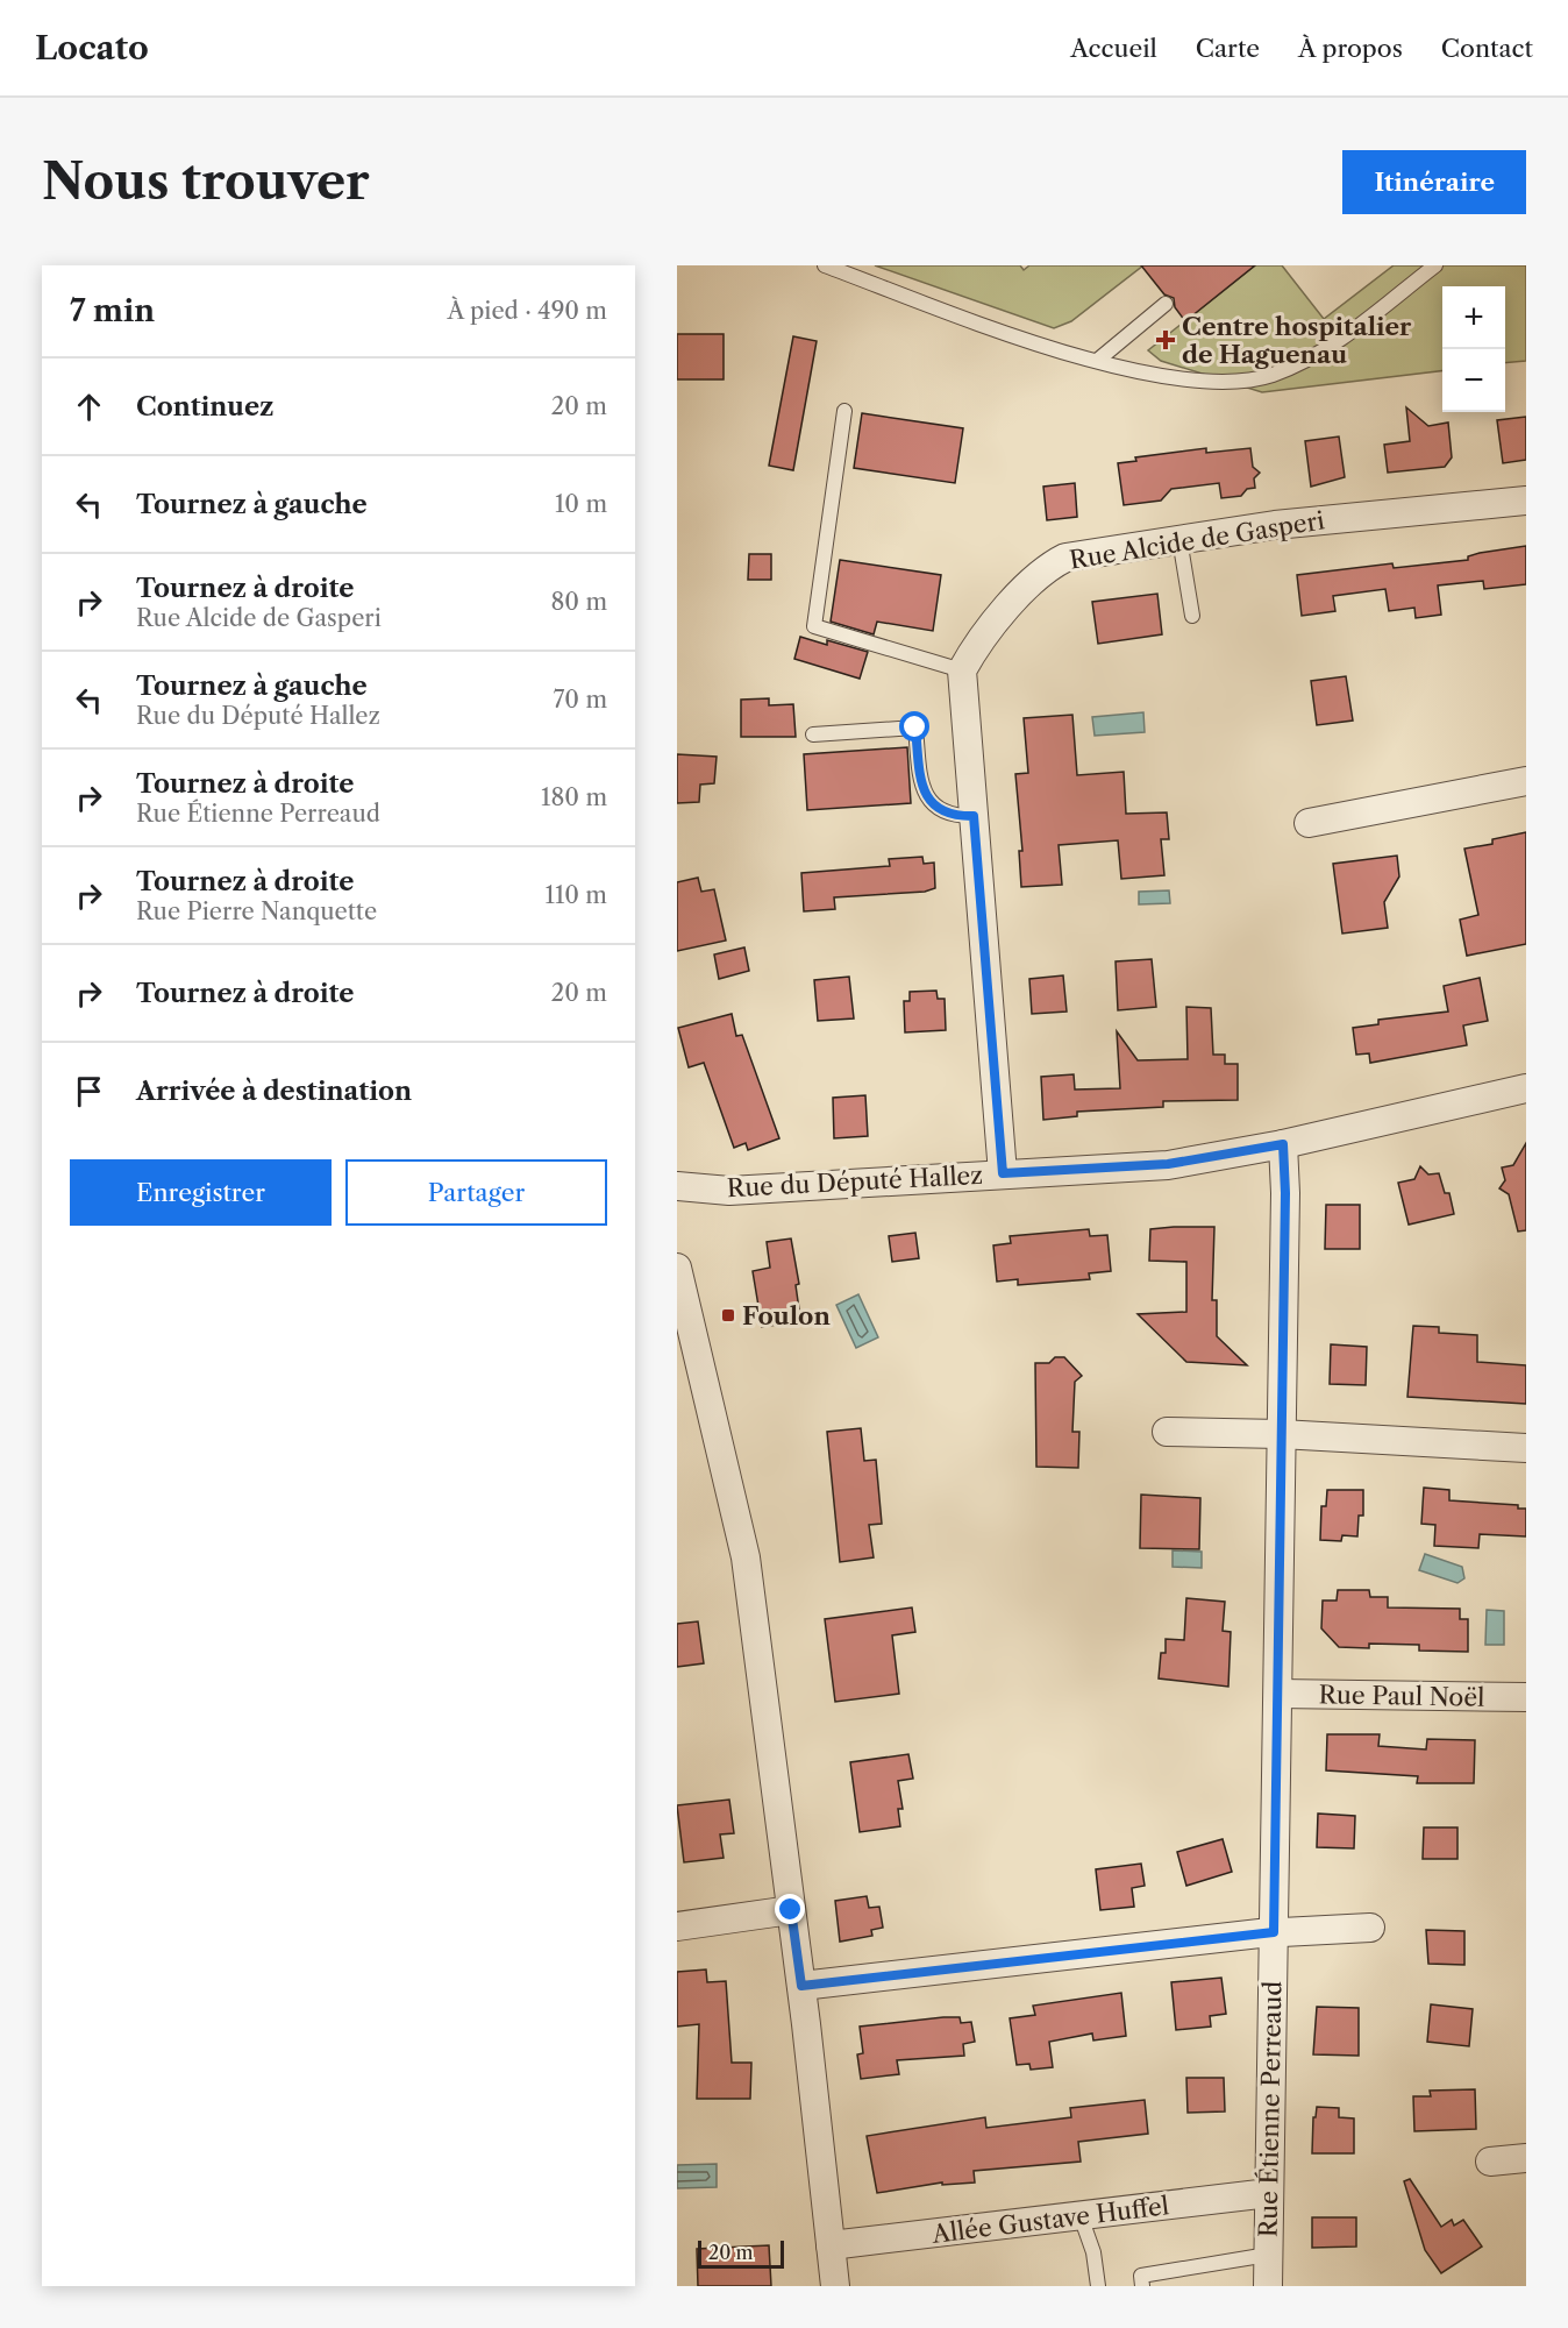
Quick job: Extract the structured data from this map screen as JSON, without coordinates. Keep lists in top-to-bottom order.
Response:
{
  "streets": {
    "street": [
      "Rue Alcide de Gasperi",
      "Rue du Député Hallez",
      "Rue Paul Noël",
      "Rue Étienne Perreaud",
      "Allée Gustave Huffel"
    ]
  },
  "crossings": [
    ["Rue du Député Hallez", "Rue Étienne Perreaud"],
    ["Rue Paul Noël", "Rue Étienne Perreaud"],
    ["Rue Étienne Perreaud", "Allée Gustave Huffel"]
  ],
  "places": {
    "health": ["Centre hospitalier de Haguenau"],
    "transit": ["Foulon"]
  },
  "scale_bar": "20 m",
  "page": {
    "header": "Locato",
    "nav": [
      "Accueil",
      "Carte",
      "À propos",
      "Contact"
    ],
    "buttons": [
      "Itinéraire",
      ["Enregistrer", "Partager"]
    ],
    "title": "Nous trouver",
    "heading": ["7 min", "À pied · 490 m"],
    "map_buttons": ["+", "−"],
    "list": [
      ["Continuez", "20 m"],
      ["Tournez à gauche", "10 m"],
      ["Tournez à droite", "Rue Alcide de Gasperi", "80 m"],
      ["Tournez à gauche", "Rue du Député Hallez", "70 m"],
      ["Tournez à droite", "Rue Étienne Perreaud", "180 m"],
      ["Tournez à droite", "Rue Pierre Nanquette", "110 m"],
      ["Tournez à droite", "20 m"],
      "Arrivée à destination"
    ],
    "scale": "20 m"
  }
}
